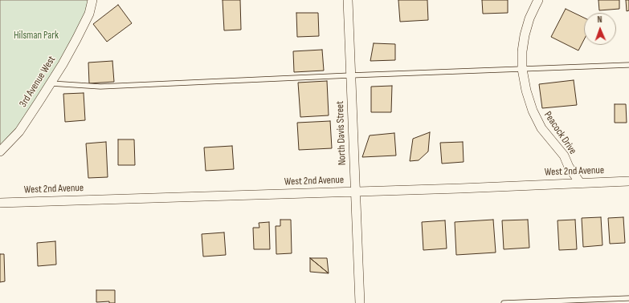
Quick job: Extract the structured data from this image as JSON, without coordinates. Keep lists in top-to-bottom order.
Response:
{
  "streets": {
    "street": [
      "3rd Avenue West",
      "North Davis Street",
      "Peacock Drive",
      "West 2nd Avenue"
    ]
  },
  "crossings": [
    ["North Davis Street", "West 2nd Avenue"],
    ["Peacock Drive", "West 2nd Avenue"]
  ],
  "parks": ["Hilsman Park"],
  "north": "top"
}
